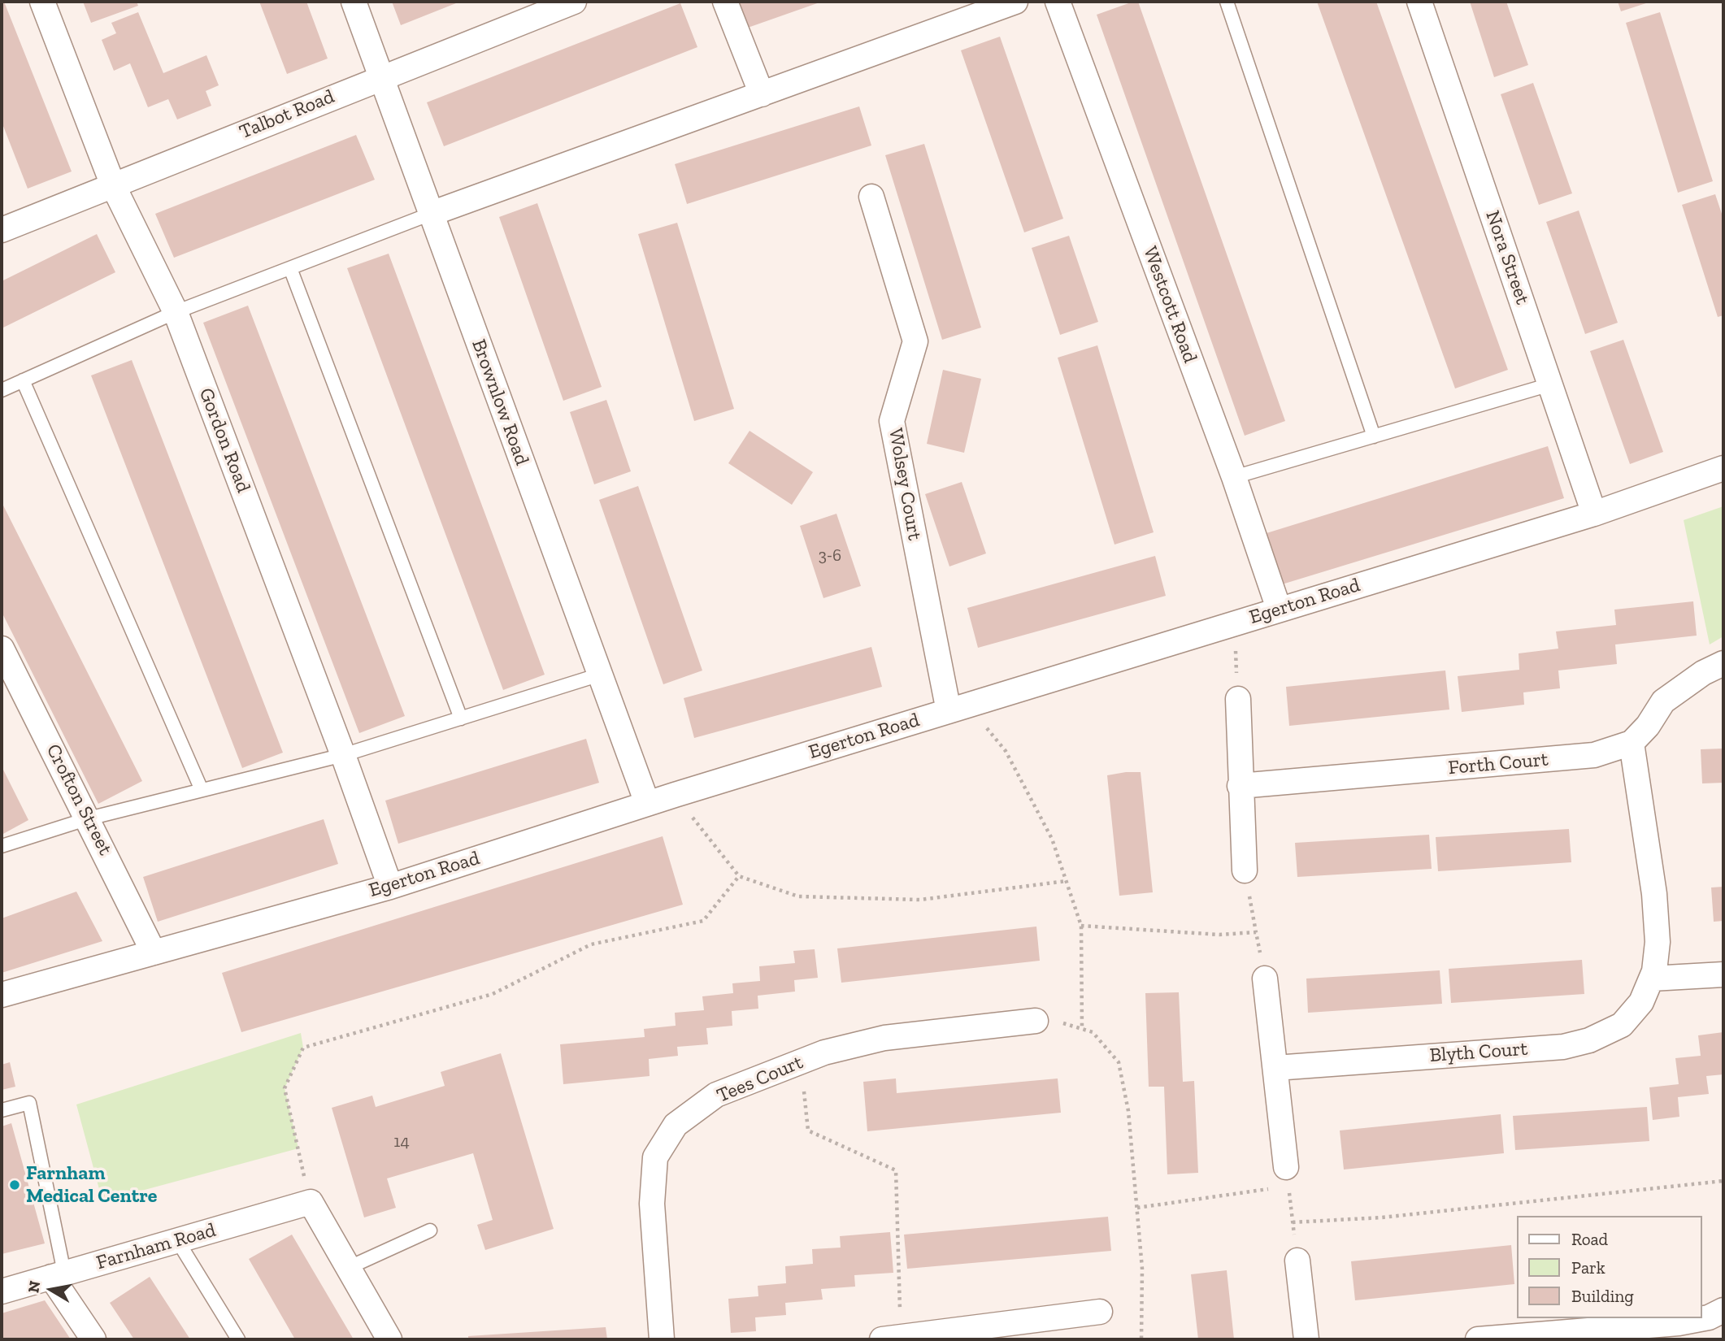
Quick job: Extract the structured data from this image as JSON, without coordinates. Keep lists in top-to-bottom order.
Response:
{
  "streets": {
    "street": [
      "Talbot Road",
      "Nora Street",
      "Westcott Road",
      "Brownlow Road",
      "Gordon Road",
      "Wolsey Court",
      "Egerton Road",
      "Forth Court",
      "Crofton Street",
      "Blyth Court",
      "Tees Court",
      "Farnham Road"
    ]
  },
  "crossings": [
    ["Talbot Road", "Brownlow Road"],
    ["Talbot Road", "Gordon Road"],
    ["Nora Street", "Egerton Road"],
    ["Westcott Road", "Egerton Road"],
    ["Brownlow Road", "Egerton Road"],
    ["Gordon Road", "Egerton Road"],
    ["Wolsey Court", "Egerton Road"],
    ["Egerton Road", "Crofton Street"],
    ["Forth Court", "Blyth Court"]
  ],
  "places": ["Farnham Medical Centre"],
  "house_numbers": ["3-6", "14"],
  "legend": ["Road", "Park", "Building"],
  "north": "left"
}
